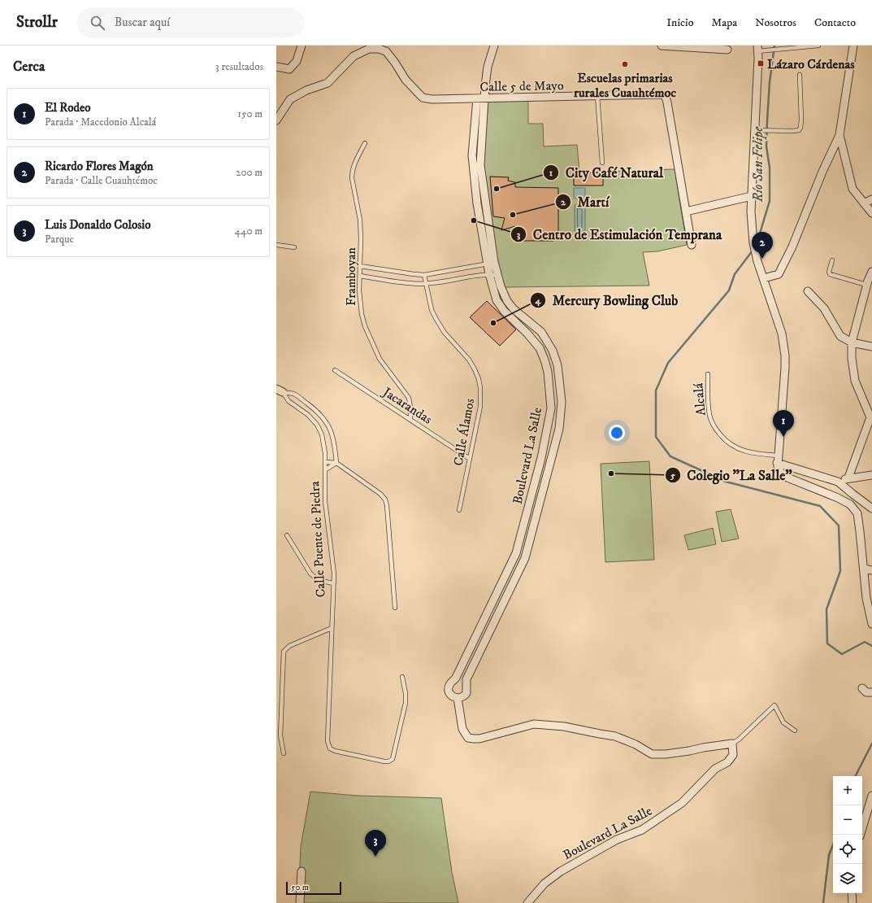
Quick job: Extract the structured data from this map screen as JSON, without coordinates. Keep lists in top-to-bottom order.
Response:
{
  "streets": {
    "street": ["Calle 5 de Mayo", "Boulevard La Salle"],
    "lane": [
      "Framboyan",
      "Alcalá",
      "Jacarandas",
      "Calle Álamos",
      "Calle Puente de Piedra"
    ]
  },
  "crossings": [
    ["Calle 5 de Mayo", "Boulevard La Salle"],
    ["Framboyan", "Jacarandas"],
    ["Jacarandas", "Calle Álamos"]
  ],
  "water": ["Río San Felipe"],
  "places": {
    "transit": ["Lázaro Cárdenas"],
    "other": [
      "Escuelas primarias rurales Cuauhtémoc",
      "City Café Natural",
      "Martí",
      "Centro de Estimulación Temprana",
      "Mercury Bowling Club",
      "Colegio \"La Salle\""
    ]
  },
  "scale_bar": "50 m",
  "page": {
    "header": "Strollr",
    "search": "Buscar aquí",
    "nav": [
      "Inicio",
      "Mapa",
      "Nosotros",
      "Contacto"
    ],
    "heading": ["Cerca", "3 resultados"],
    "list": [
      {
        "mark": "1",
        "name": "El Rodeo",
        "note": "Parada · Macedonio Alcalá",
        "value": "150 m"
      },
      {
        "mark": "2",
        "name": "Ricardo Flores Magón",
        "note": "Parada · Calle Cuauhtémoc",
        "value": "200 m"
      },
      {
        "mark": "3",
        "name": "Luis Donaldo Colosio",
        "note": "Parque",
        "value": "440 m"
      }
    ],
    "pins": ["2", "1", "3"],
    "map_buttons": ["+", "−"],
    "scale": "50 m"
  }
}
